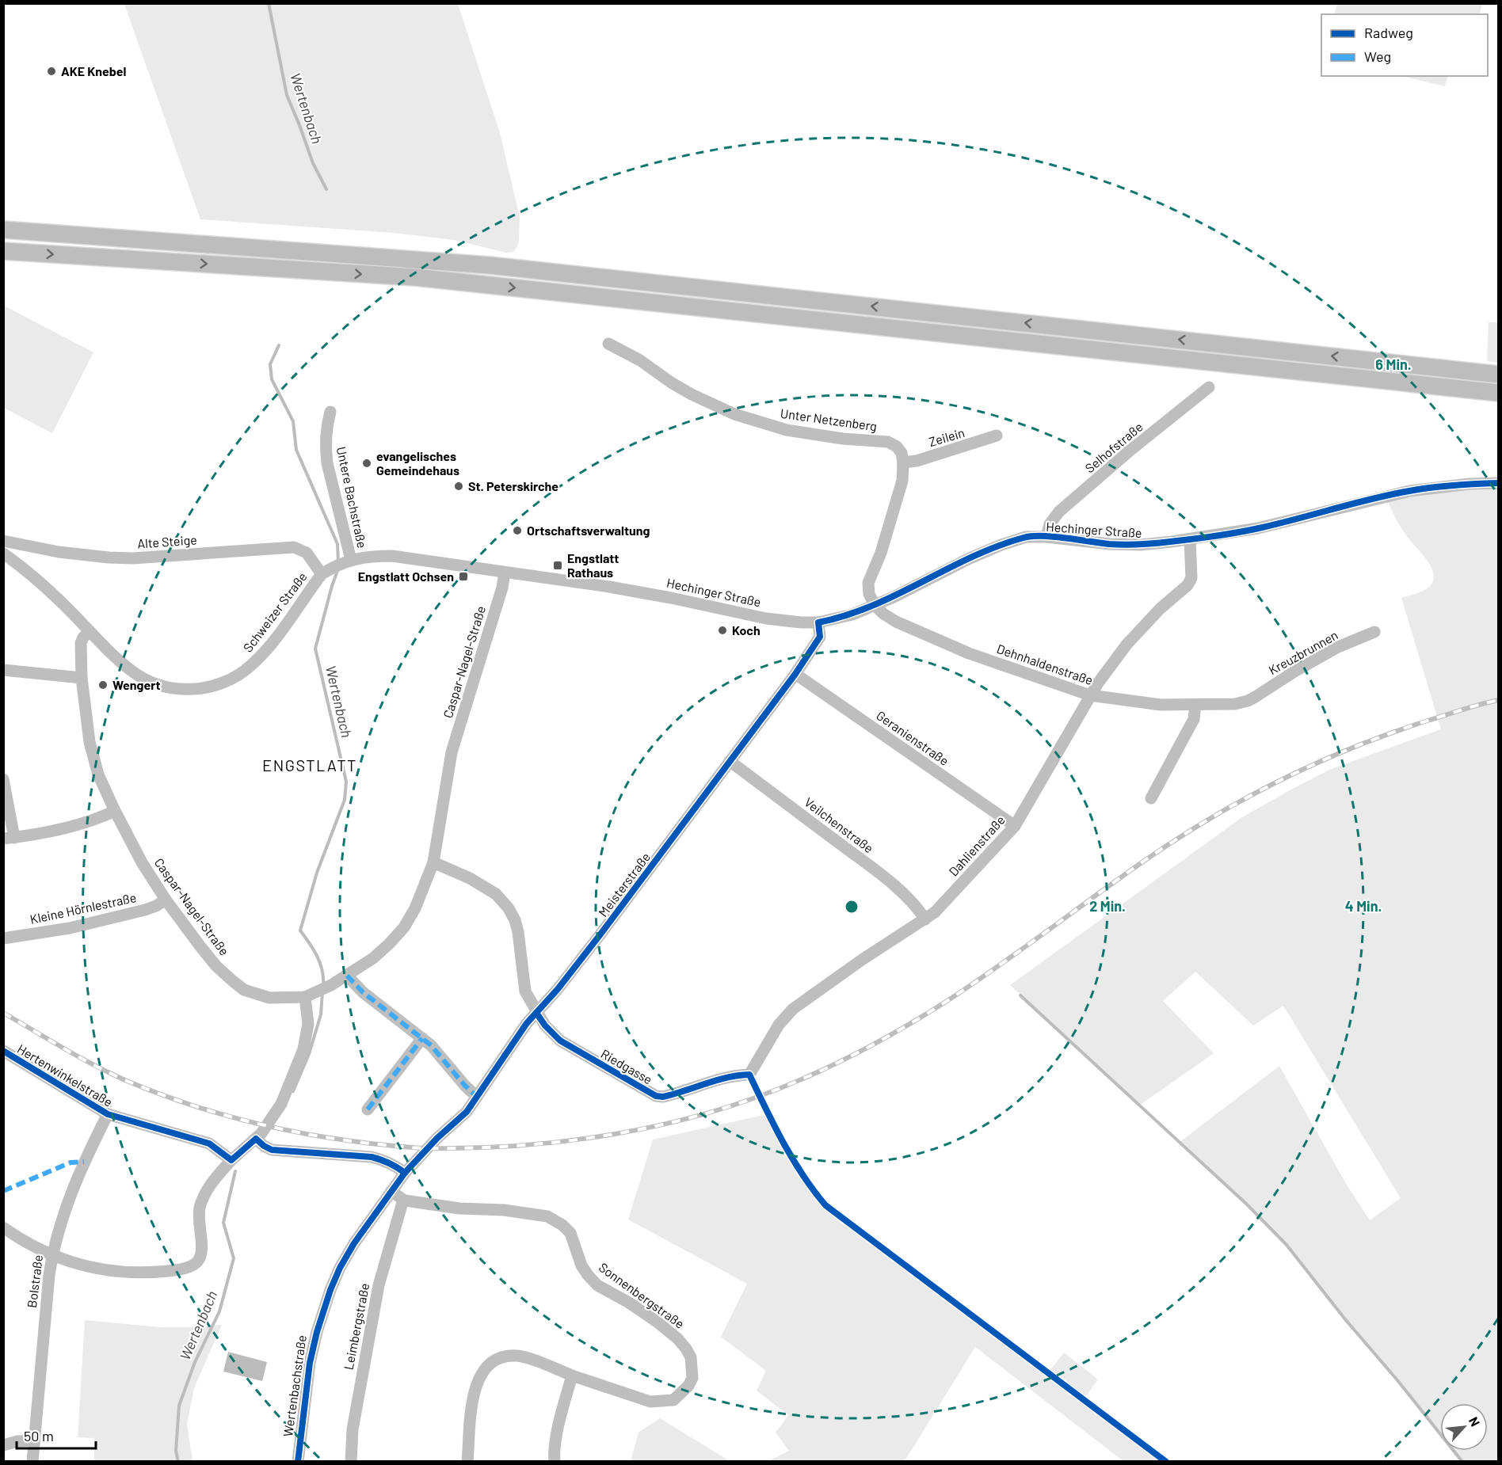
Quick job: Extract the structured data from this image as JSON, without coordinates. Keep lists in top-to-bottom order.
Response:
{
  "streets": {
    "street": [
      "Unter Netzenberg",
      "Zeilein",
      "Selhofstraße",
      "Untere Bachstraße",
      "Hechinger Straße",
      "Alte Steige",
      "Schweizer Straße",
      "Kreuzbrunnen",
      "Caspar-Nagel-Straße",
      "Dehnhaldenstraße",
      "Geranienstraße",
      "Veilchenstraße",
      "Dahlienstraße",
      "Meisterstraße",
      "Kleine Hörnlestraße",
      "Riedgasse",
      "Hertenwinkelstraße",
      "Bolstraße",
      "Sonnenbergstraße",
      "Leimbergstraße",
      "Wertenbachstraße"
    ]
  },
  "crossings": [
    ["Unter Netzenberg", "Zeilein"],
    ["Selhofstraße", "Hechinger Straße"],
    ["Hechinger Straße", "Caspar-Nagel-Straße"],
    ["Hechinger Straße", "Dehnhaldenstraße"],
    ["Hechinger Straße", "Dahlienstraße"],
    ["Hechinger Straße", "Meisterstraße"],
    ["Alte Steige", "Schweizer Straße"],
    ["Schweizer Straße", "Caspar-Nagel-Straße"],
    ["Kreuzbrunnen", "Dehnhaldenstraße"],
    ["Caspar-Nagel-Straße", "Kleine Hörnlestraße"],
    ["Caspar-Nagel-Straße", "Riedgasse"],
    ["Dehnhaldenstraße", "Dahlienstraße"],
    ["Geranienstraße", "Dahlienstraße"],
    ["Geranienstraße", "Meisterstraße"],
    ["Veilchenstraße", "Dahlienstraße"],
    ["Veilchenstraße", "Meisterstraße"],
    ["Dahlienstraße", "Riedgasse"],
    ["Meisterstraße", "Riedgasse"],
    ["Meisterstraße", "Wertenbachstraße"],
    ["Hertenwinkelstraße", "Bolstraße"],
    ["Sonnenbergstraße", "Leimbergstraße"],
    ["Sonnenbergstraße", "Wertenbachstraße"]
  ],
  "districts": ["ENGSTLATT"],
  "water": ["Wertenbach"],
  "places": {
    "other": [
      "AKE Knebel",
      "evangelisches Gemeindehaus",
      "St. Peterskirche",
      "Ortschaftsverwaltung",
      "Koch",
      "Wengert"
    ],
    "transit": ["Engstlatt Rathaus", "Engstlatt Ochsen"]
  },
  "legend": ["Radweg", "Weg"],
  "scale_bar": "50 m",
  "north": "top right",
  "rings": ["6 Min.", "2 Min.", "4 Min."]
}
